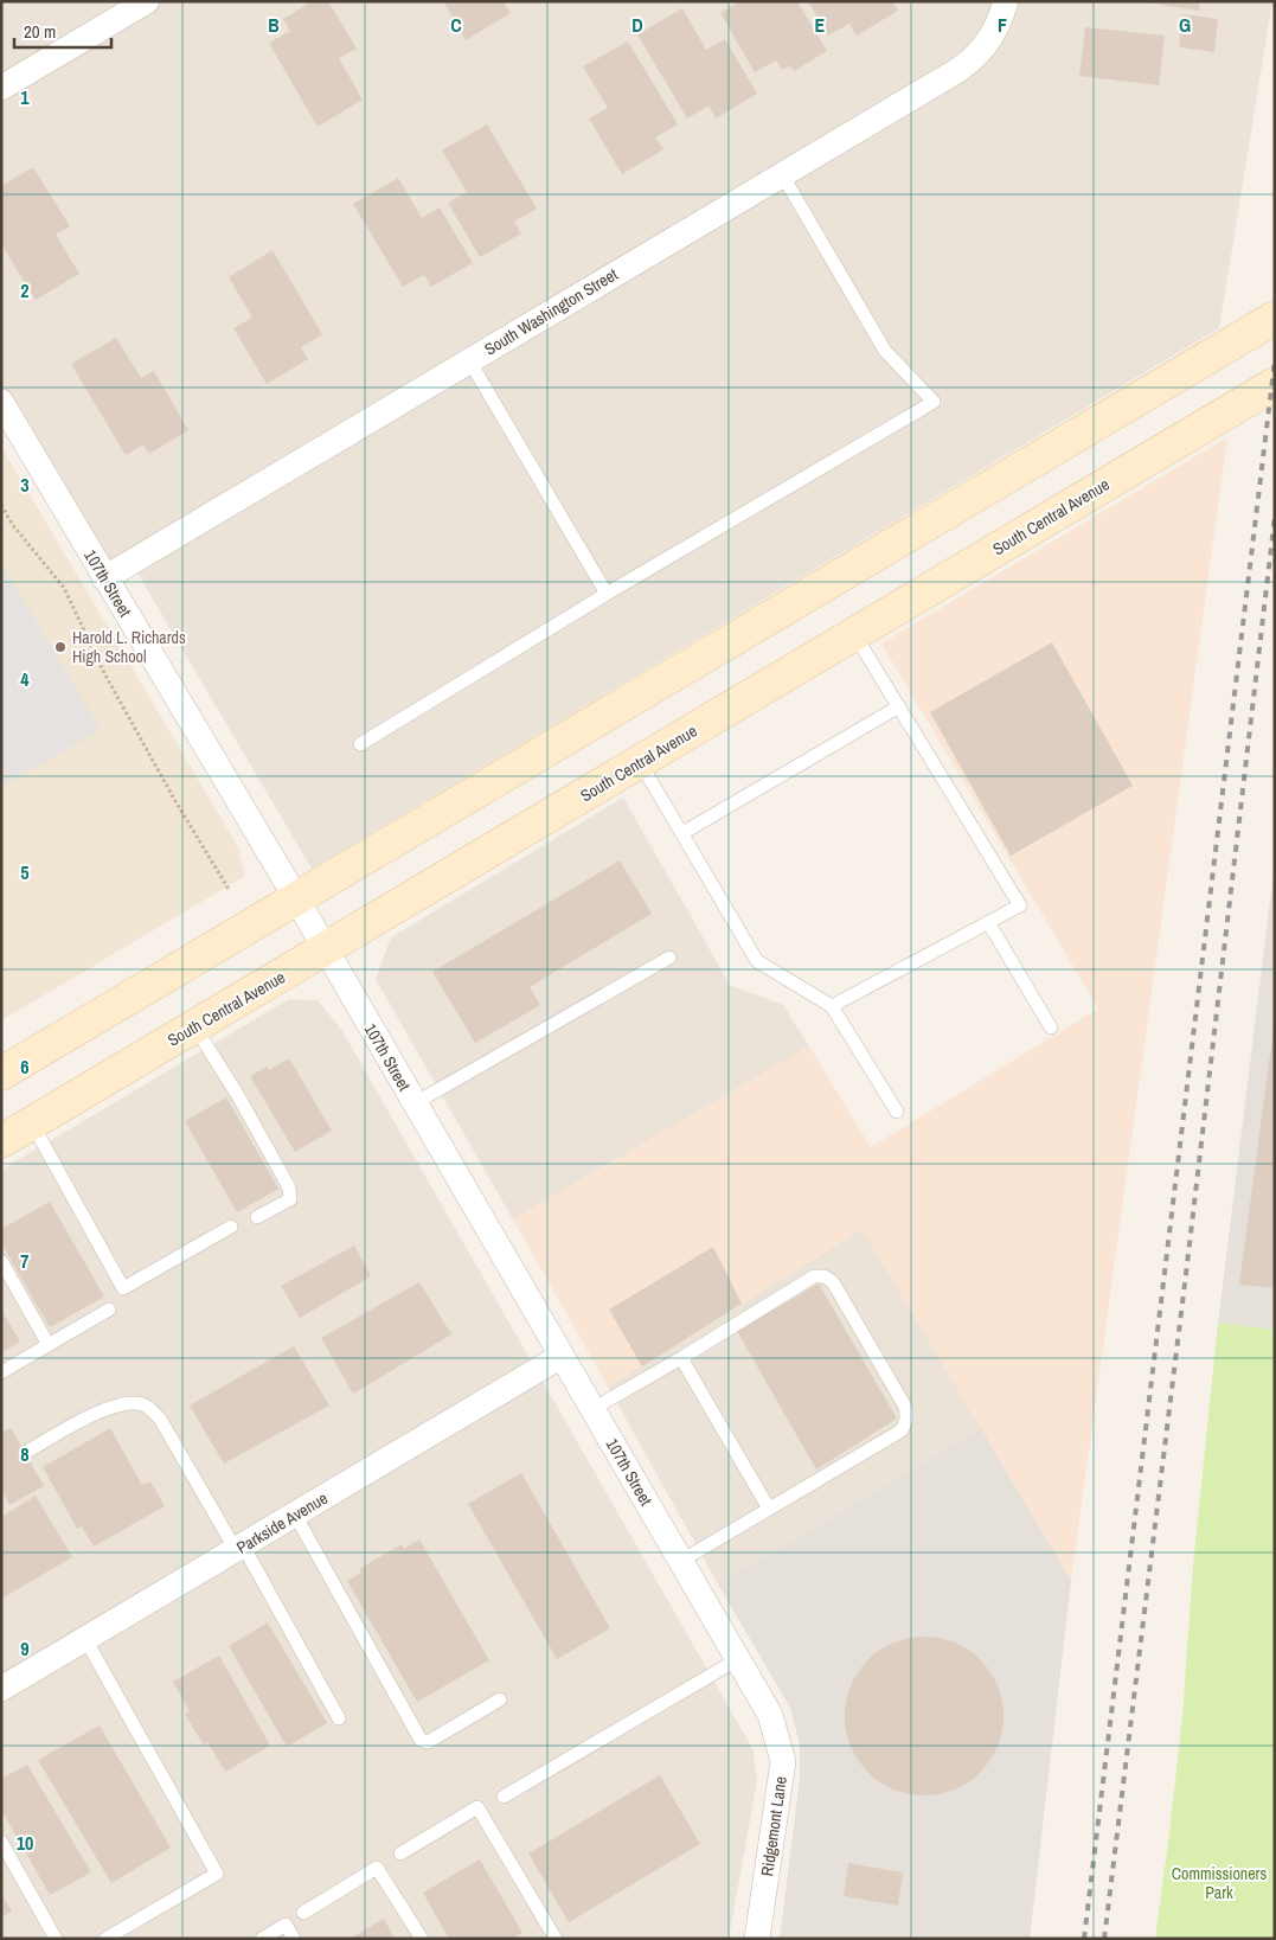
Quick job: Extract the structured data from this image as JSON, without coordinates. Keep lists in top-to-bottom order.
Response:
{
  "streets": {
    "street": [
      "South Washington Street",
      "South Central Avenue",
      "107th Street",
      "Parkside Avenue",
      "Ridgemont Lane"
    ]
  },
  "crossings": [
    ["South Washington Street", "107th Street"],
    ["South Central Avenue", "107th Street"],
    ["107th Street", "Parkside Avenue"],
    ["107th Street", "Ridgemont Lane"]
  ],
  "parks": ["Commissioners Park"],
  "places": ["Harold L. Richards High School"],
  "scale_bar": "20 m",
  "grid": {
    "columns": [
      "B",
      "C",
      "D",
      "E",
      "F",
      "G"
    ],
    "rows": [
      "1",
      "2",
      "3",
      "4",
      "5",
      "6",
      "7",
      "8",
      "9",
      "10"
    ]
  }
}
